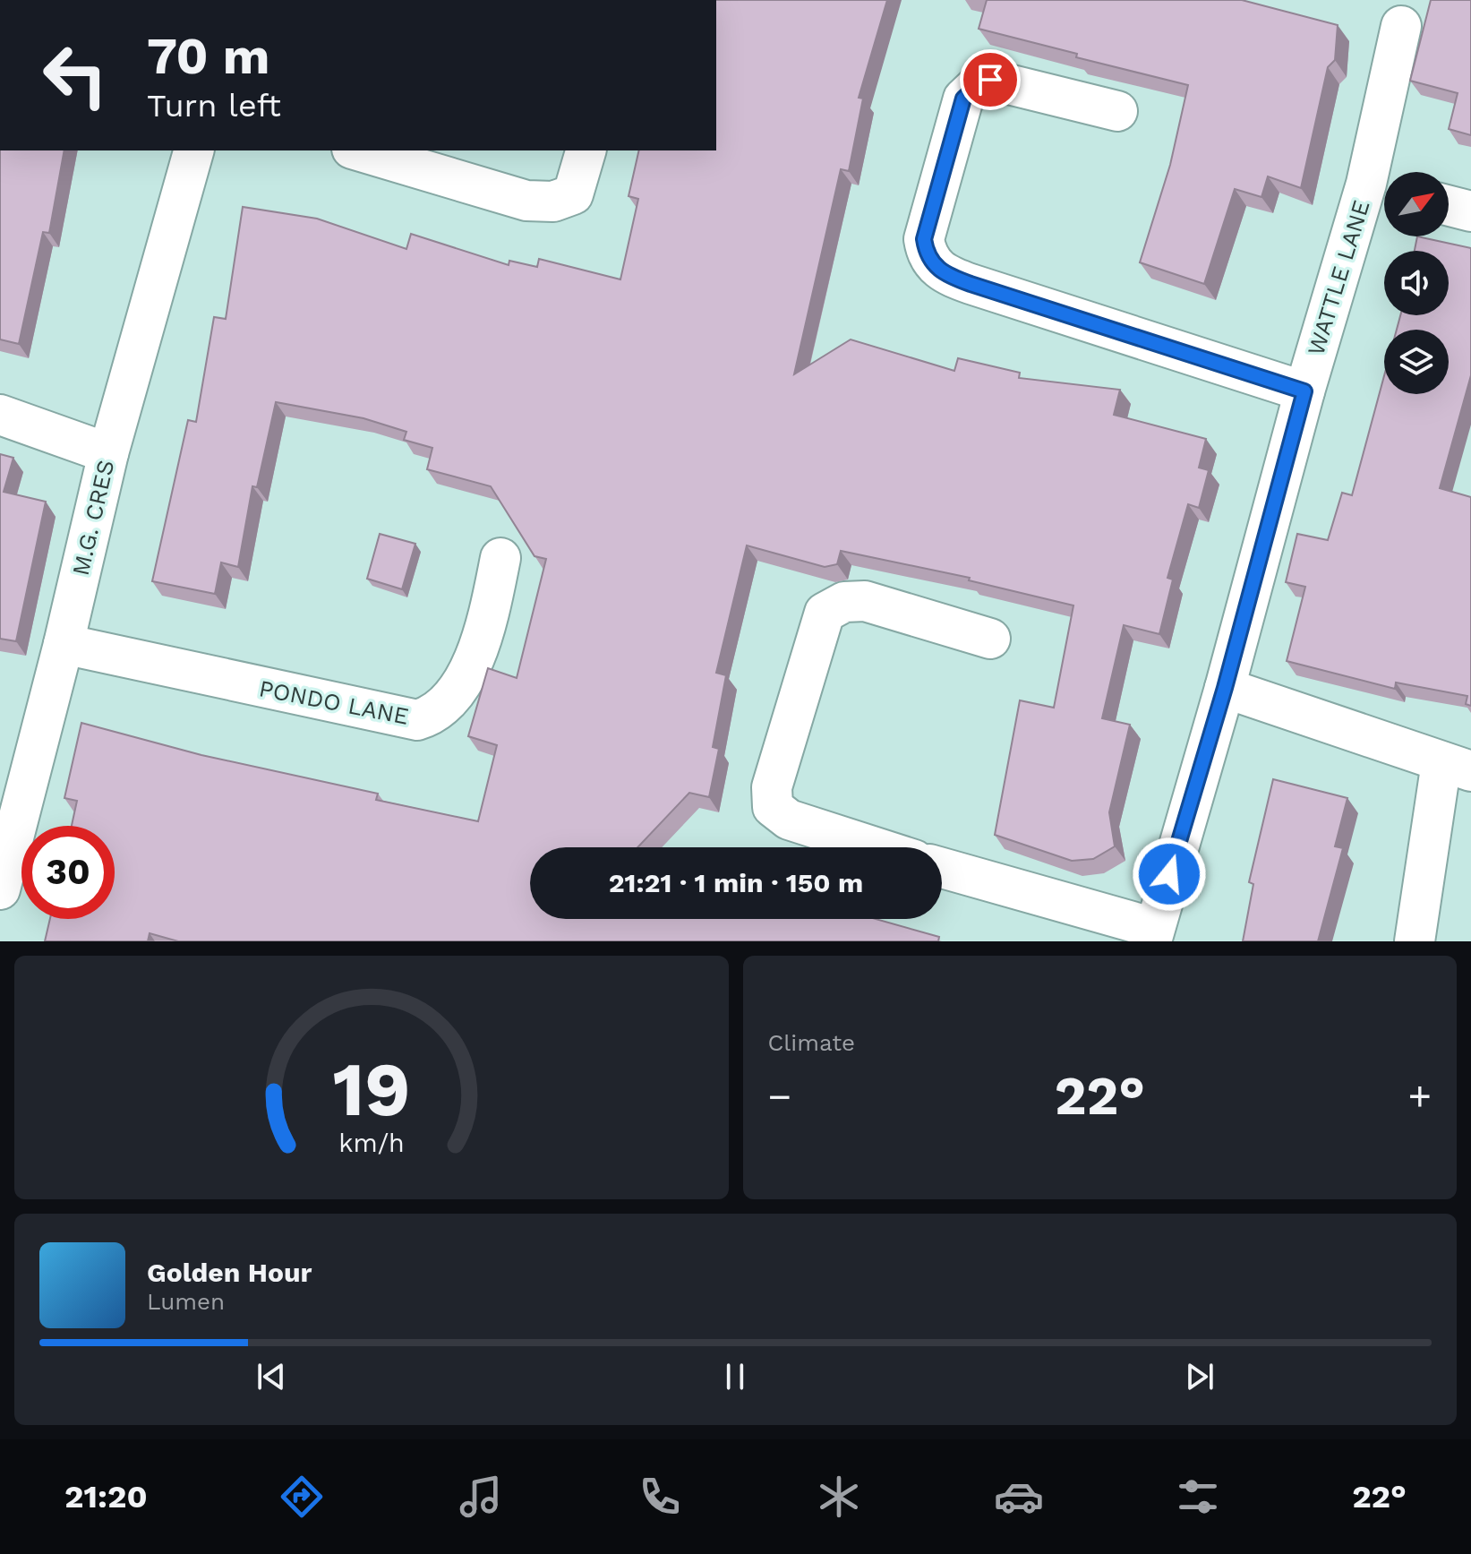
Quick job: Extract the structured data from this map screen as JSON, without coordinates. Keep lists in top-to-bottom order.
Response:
{
  "streets": {
    "street": ["WATTLE LANE", "M.G. CRES", "PONDO LANE"]
  },
  "crossings": [
    ["M.G. CRES", "PONDO LANE"]
  ],
  "north": "top right",
  "page": {
    "turn": ["70 m", "Turn left"],
    "limit": "30",
    "trip": "21:21 · 1 min · 150 m",
    "tile": "Climate",
    "heat": ["−", "22°", "+"],
    "song": ["Golden Hour", "Lumen"],
    "tabs": ["21:20", "22°"],
    "gauge": ["19", "km/h"]
  }
}
